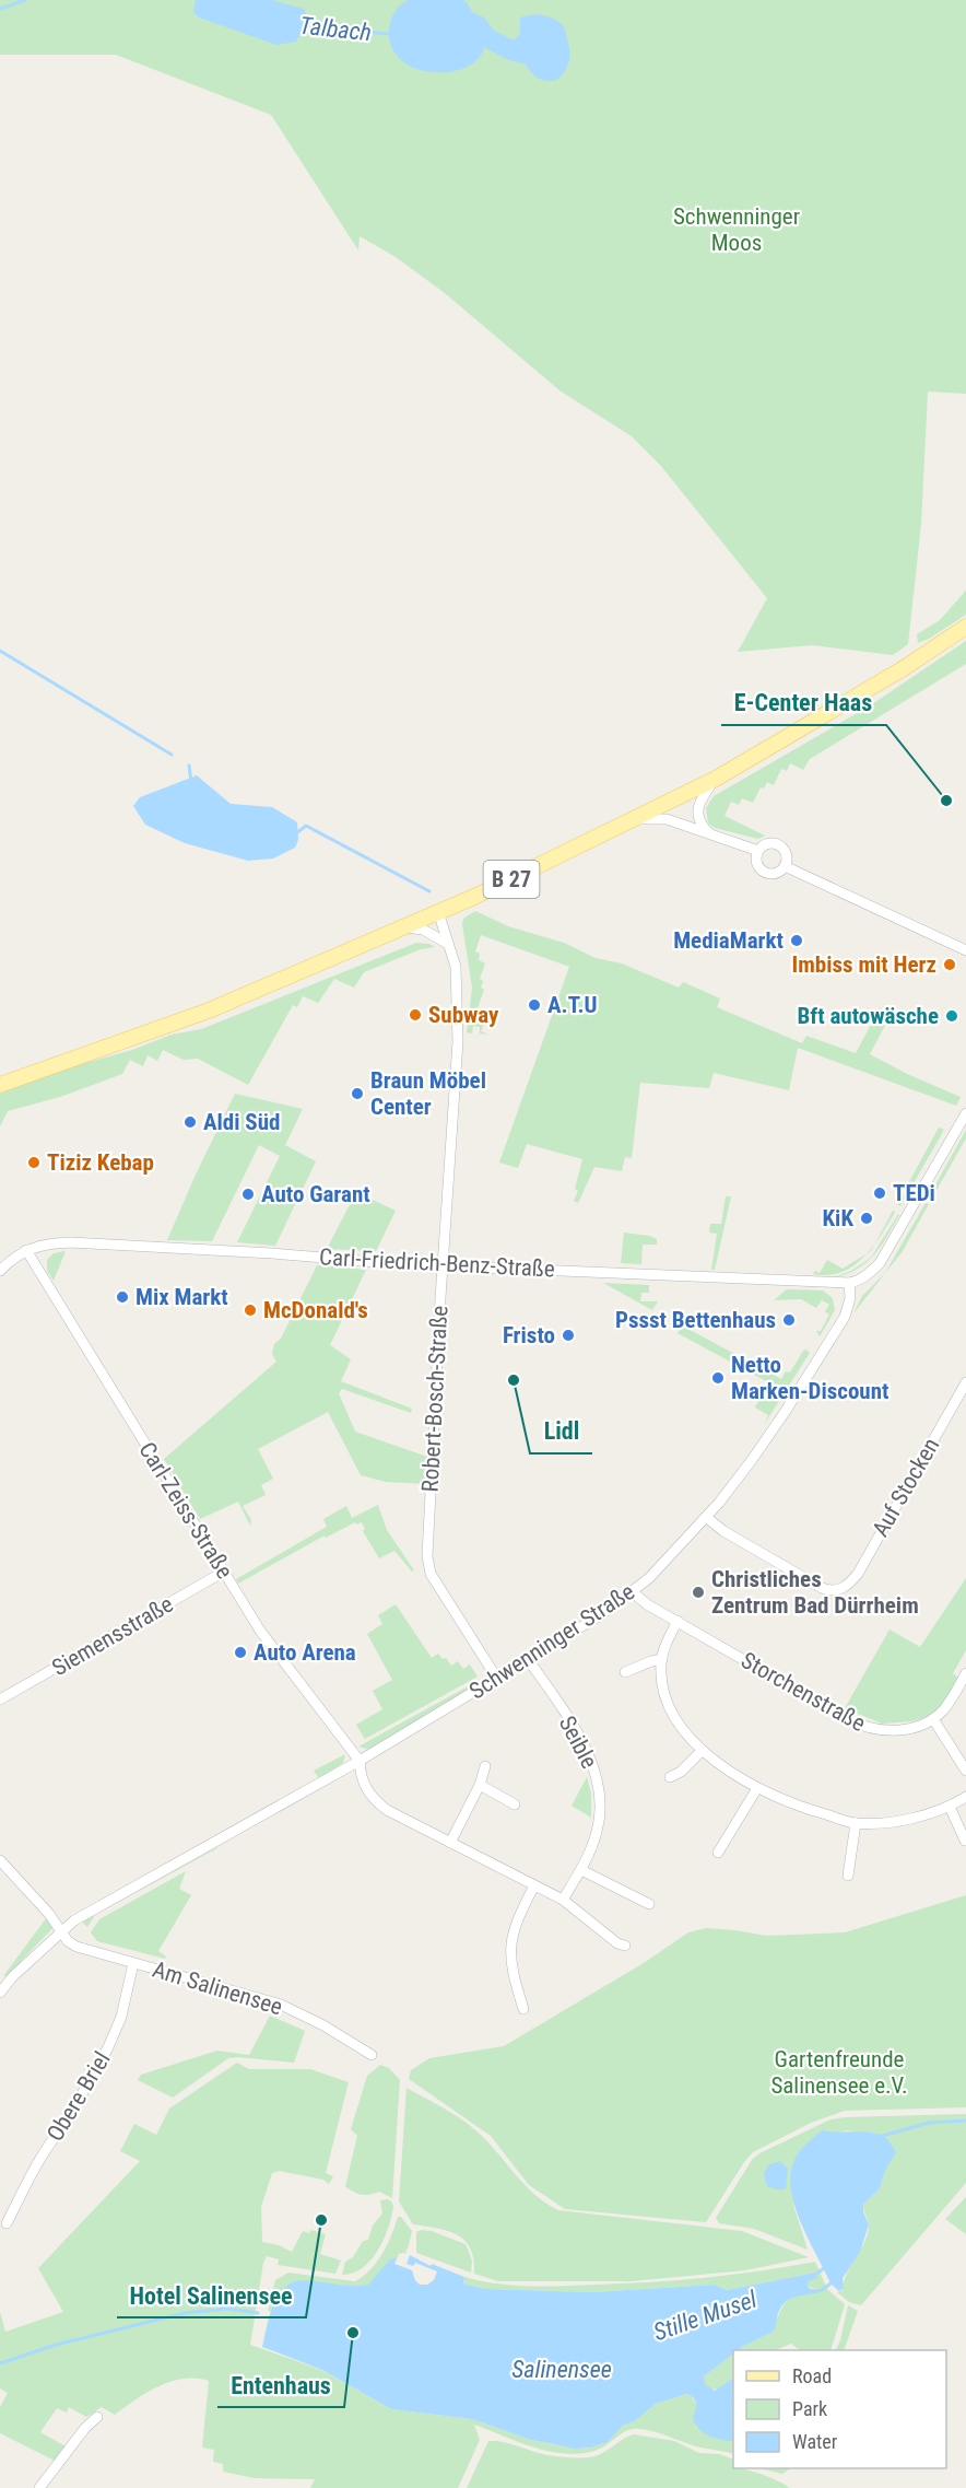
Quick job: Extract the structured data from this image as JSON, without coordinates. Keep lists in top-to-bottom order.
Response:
{
  "streets": {
    "main road": ["B 27"],
    "street": [
      "Carl-Friedrich-Benz-Straße",
      "Robert-Bosch-Straße",
      "Auf Stocken",
      "Carl-Zeiss-Straße",
      "Siemensstraße",
      "Schwenninger Straße",
      "Storchenstraße",
      "Seible",
      "Am Salinensee",
      "Obere Briel"
    ]
  },
  "crossings": [
    ["B 27", "Robert-Bosch-Straße"],
    ["Carl-Friedrich-Benz-Straße", "Robert-Bosch-Straße"],
    ["Carl-Friedrich-Benz-Straße", "Carl-Zeiss-Straße"],
    ["Carl-Friedrich-Benz-Straße", "Schwenninger Straße"],
    ["Robert-Bosch-Straße", "Schwenninger Straße"],
    ["Auf Stocken", "Schwenninger Straße"],
    ["Carl-Zeiss-Straße", "Siemensstraße"],
    ["Carl-Zeiss-Straße", "Schwenninger Straße"],
    ["Schwenninger Straße", "Storchenstraße"],
    ["Schwenninger Straße", "Seible"],
    ["Schwenninger Straße", "Am Salinensee"],
    ["Am Salinensee", "Obere Briel"]
  ],
  "water": ["Talbach", "Stille Musel", "Salinensee"],
  "parks": ["Schwenninger Moos", "Gartenfreunde Salinensee e.V."],
  "places": [
    "E-Center Haas",
    "MediaMarkt",
    "Imbiss mit Herz",
    "A.T.U",
    "Subway",
    "Bft autowäsche",
    "Braun Möbel Center",
    "Aldi Süd",
    "Tiziz Kebap",
    "TEDi",
    "Auto Garant",
    "KiK",
    "Mix Markt",
    "McDonald's",
    "Pssst Bettenhaus",
    "Fristo",
    "Netto Marken-Discount",
    "Lidl",
    "Christliches Zentrum Bad Dürrheim",
    "Auto Arena",
    "Hotel Salinensee",
    "Entenhaus"
  ],
  "legend": ["Road", "Park", "Water"]
}
